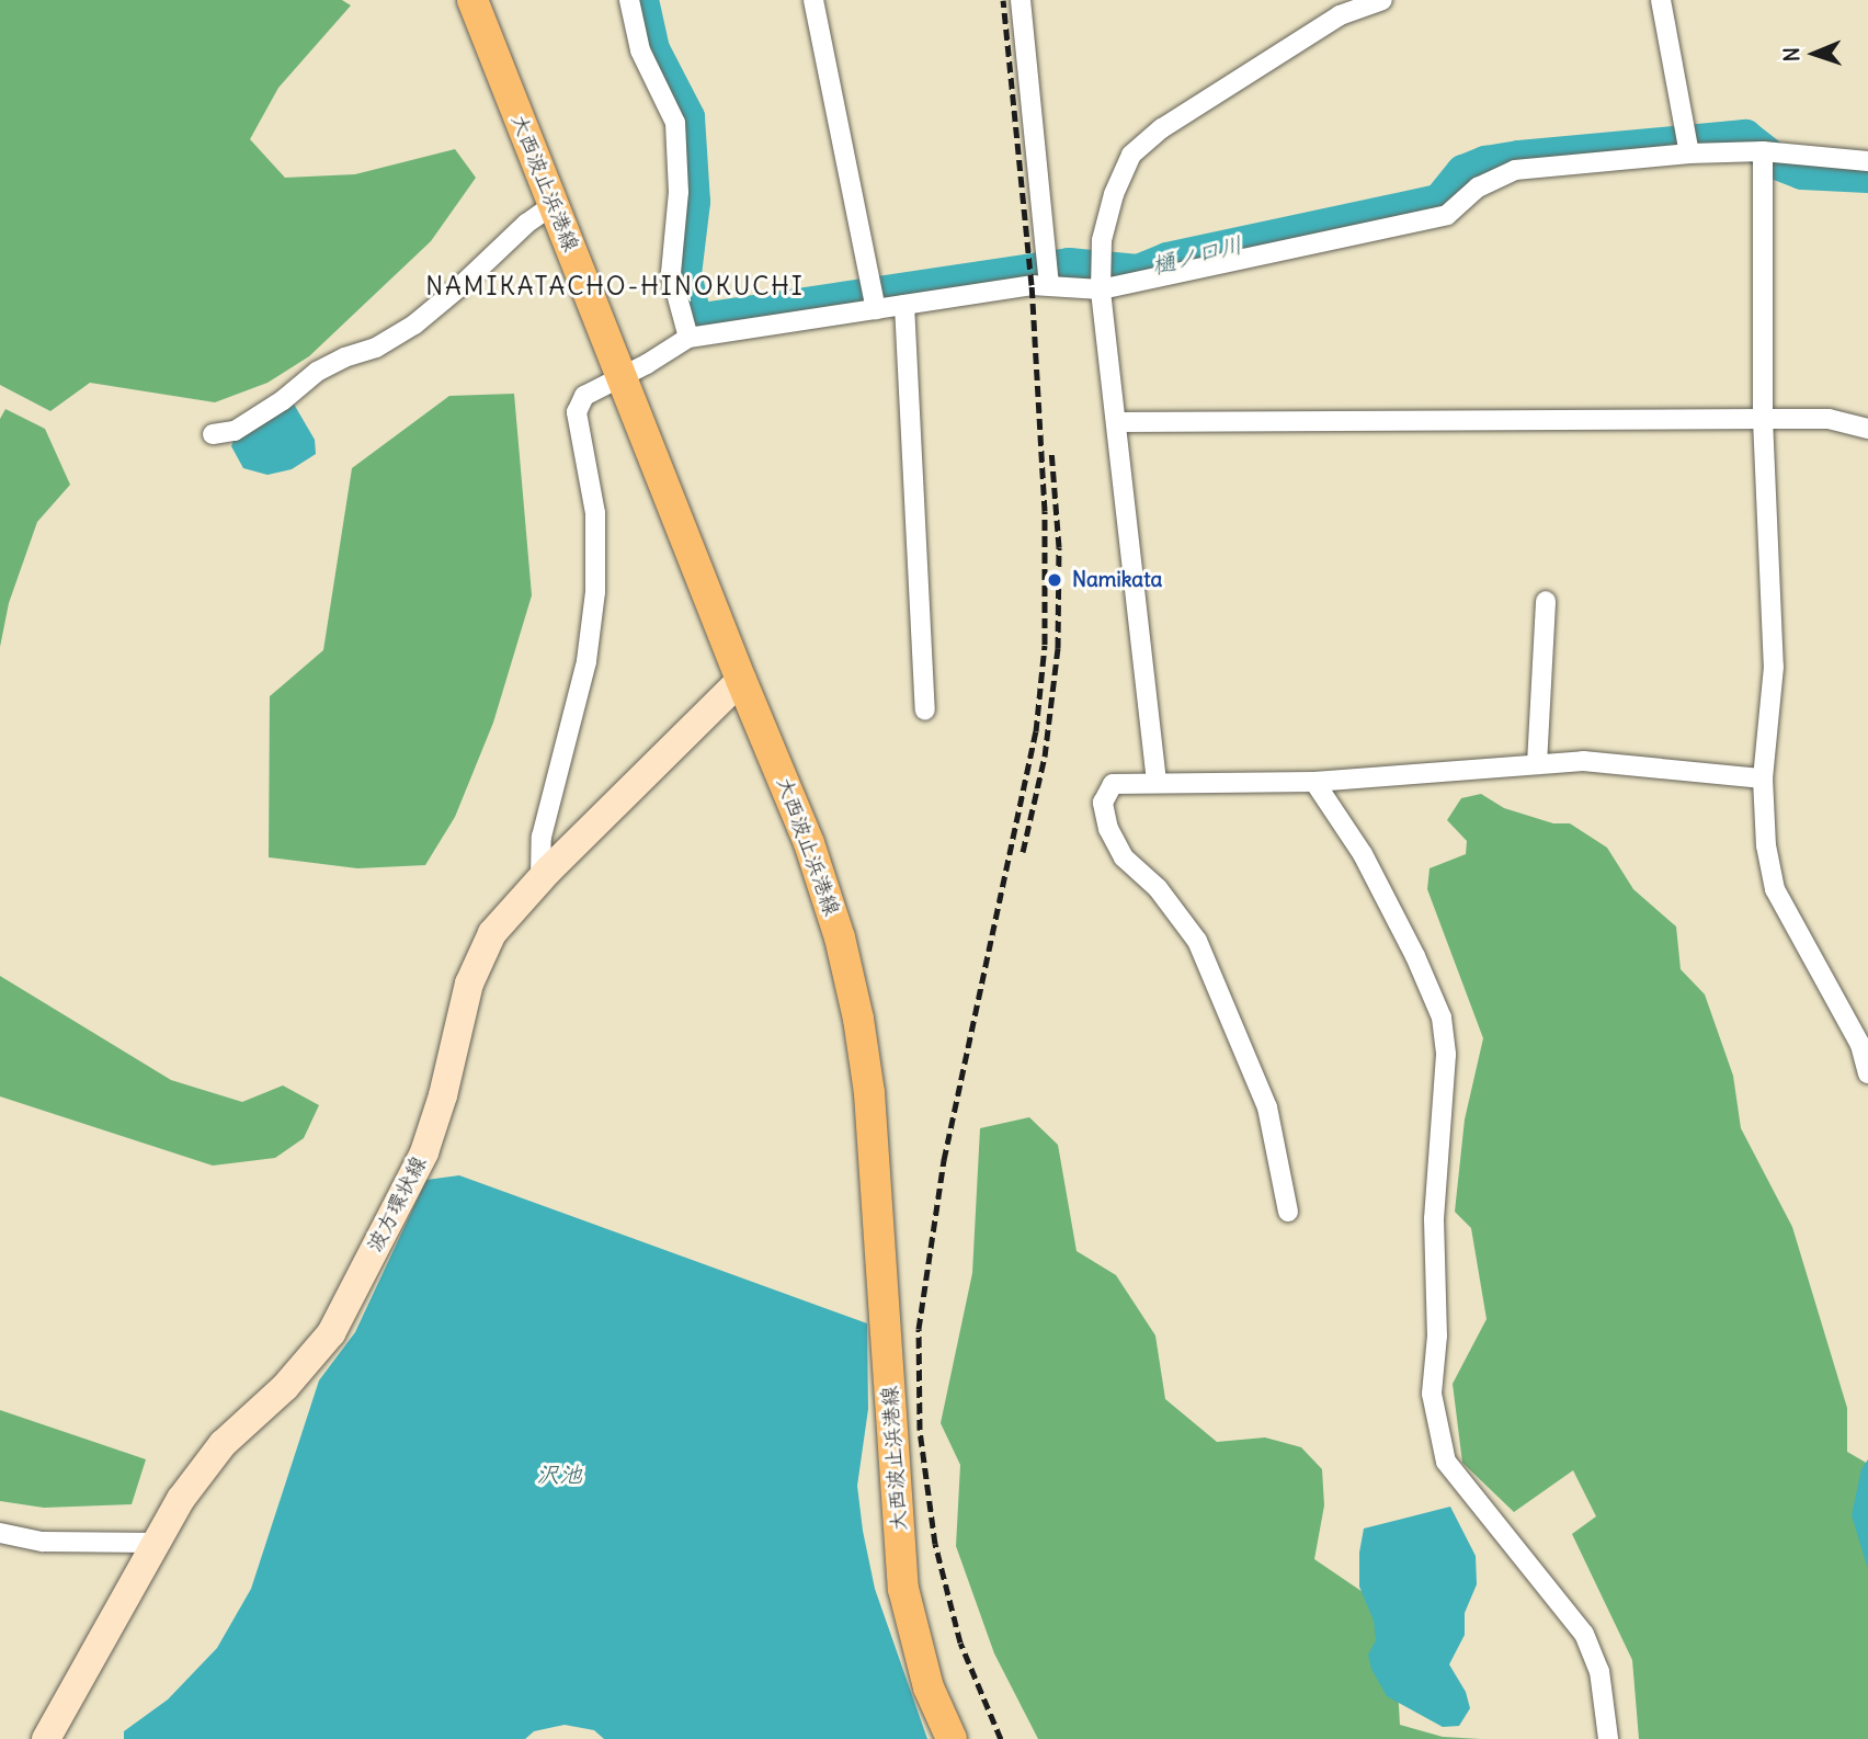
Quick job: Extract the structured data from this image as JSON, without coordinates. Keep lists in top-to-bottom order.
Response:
{
  "streets": {
    "main road": ["大西波止浜港線", "波方環状線"]
  },
  "crossings": [
    ["大西波止浜港線", "波方環状線"]
  ],
  "districts": ["NAMIKATACHO-HINOKUCHI"],
  "water": ["樋ノ口川", "沢池"],
  "places": ["Namikata"],
  "north": "left"
}
